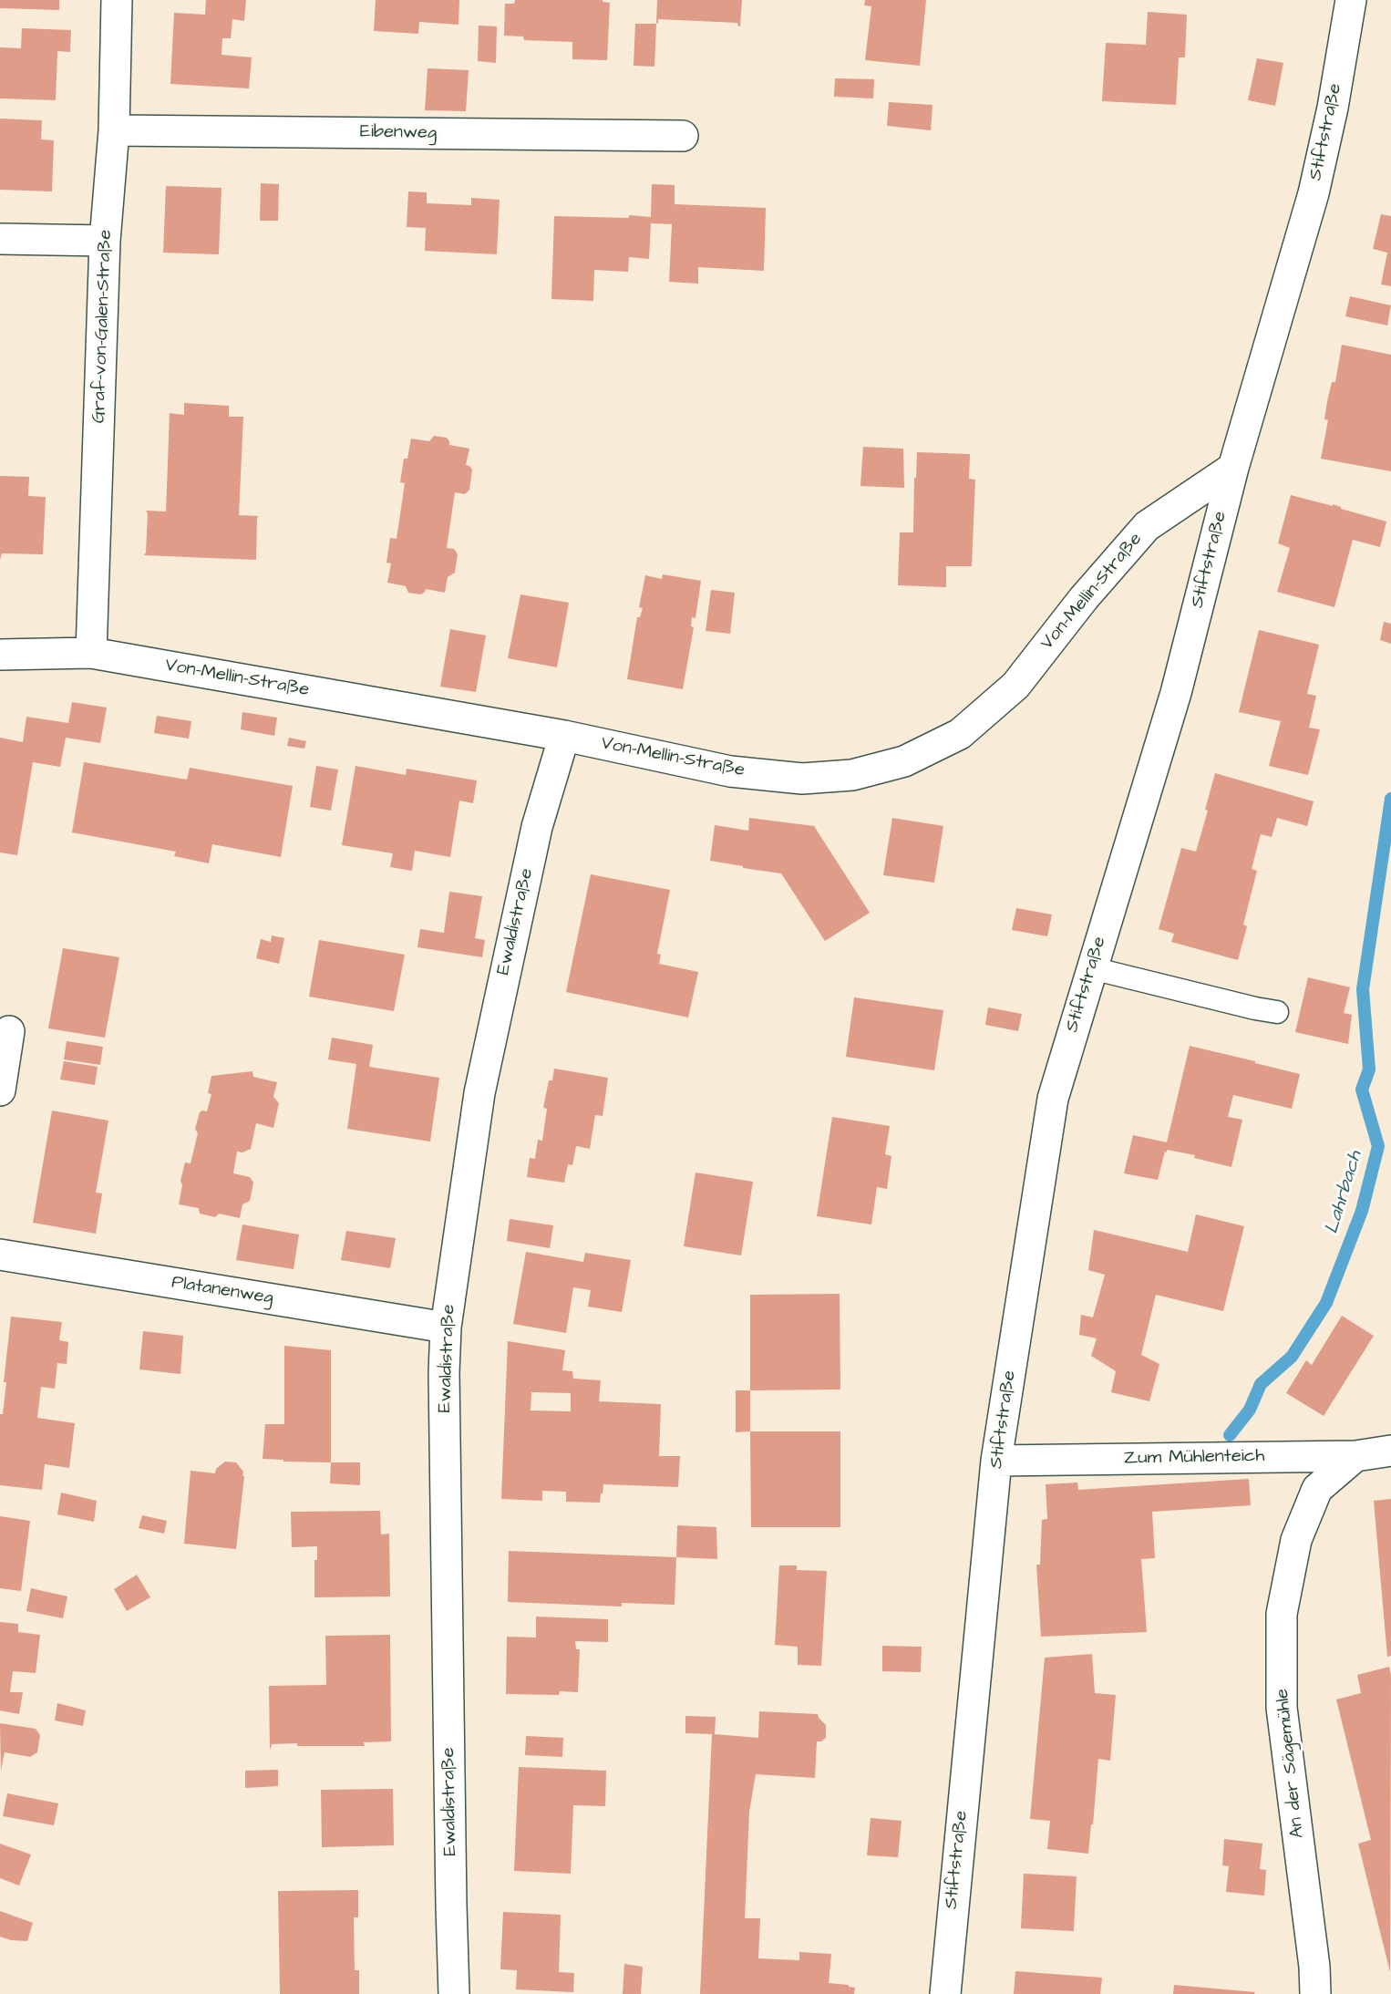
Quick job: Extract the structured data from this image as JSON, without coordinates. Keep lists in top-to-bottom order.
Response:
{
  "streets": {
    "street": [
      "Stiftstraße",
      "Eibenweg",
      "Graf-von-Galen-Straße",
      "Von-Mellin-Straße",
      "Ewaldistraße",
      "Platanenweg",
      "Zum Mühlenteich",
      "An der Sägemühle"
    ]
  },
  "crossings": [
    ["Stiftstraße", "Von-Mellin-Straße"],
    ["Stiftstraße", "Zum Mühlenteich"],
    ["Eibenweg", "Graf-von-Galen-Straße"],
    ["Graf-von-Galen-Straße", "Von-Mellin-Straße"],
    ["Von-Mellin-Straße", "Ewaldistraße"],
    ["Ewaldistraße", "Platanenweg"],
    ["Zum Mühlenteich", "An der Sägemühle"]
  ],
  "water": ["Lahrbach"]
}
